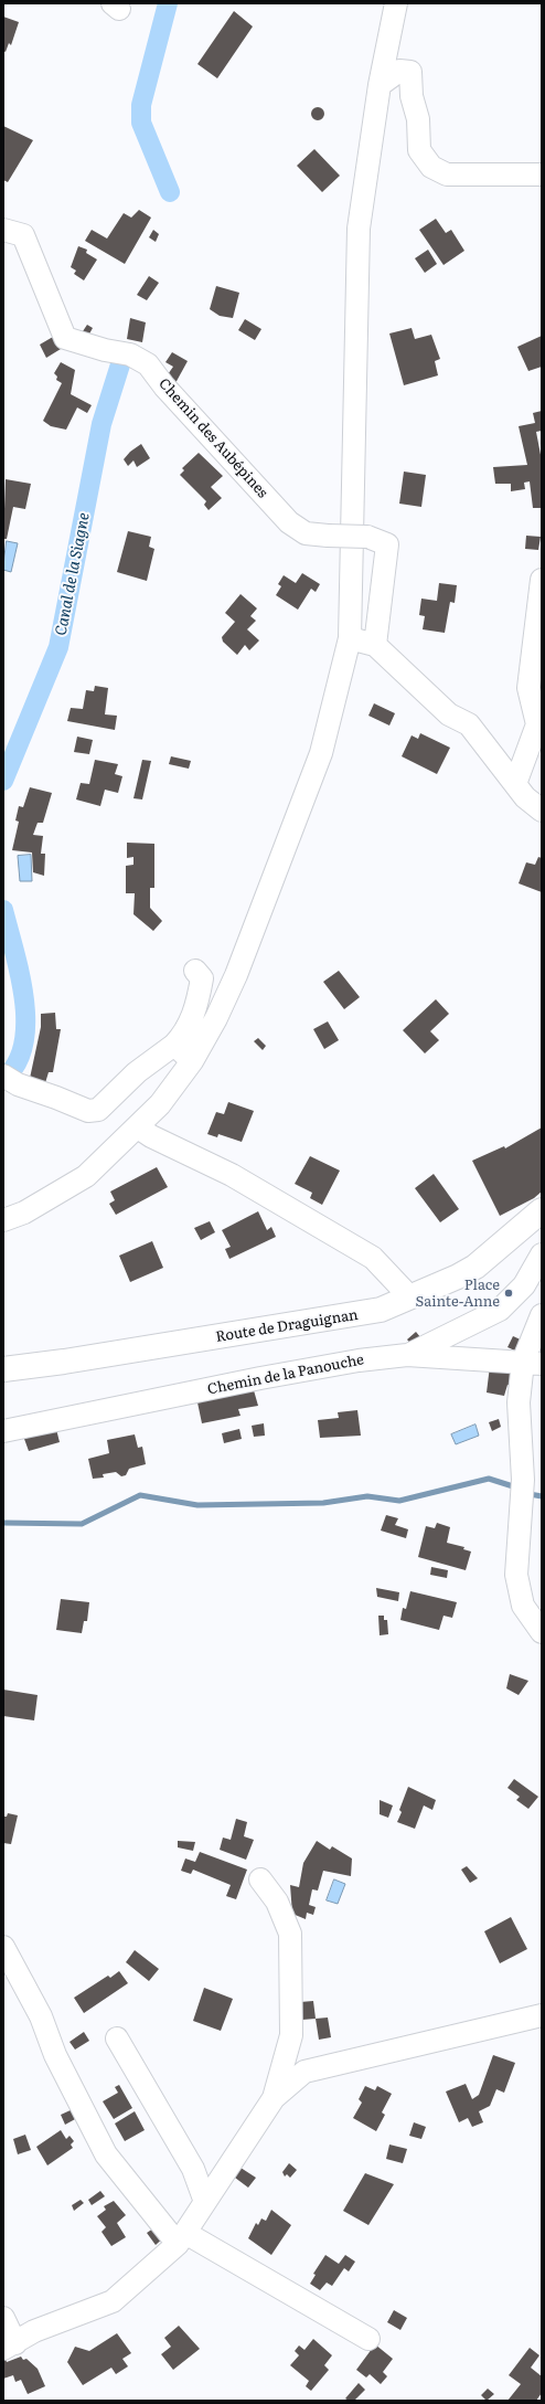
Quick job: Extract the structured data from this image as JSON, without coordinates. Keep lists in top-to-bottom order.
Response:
{
  "streets": {
    "main road": ["Route de Draguignan"],
    "street": ["Chemin des Aubépines", "Chemin de la Panouche"]
  },
  "water": ["Canal de la Siagne"],
  "places": ["Place Sainte-Anne"]
}
